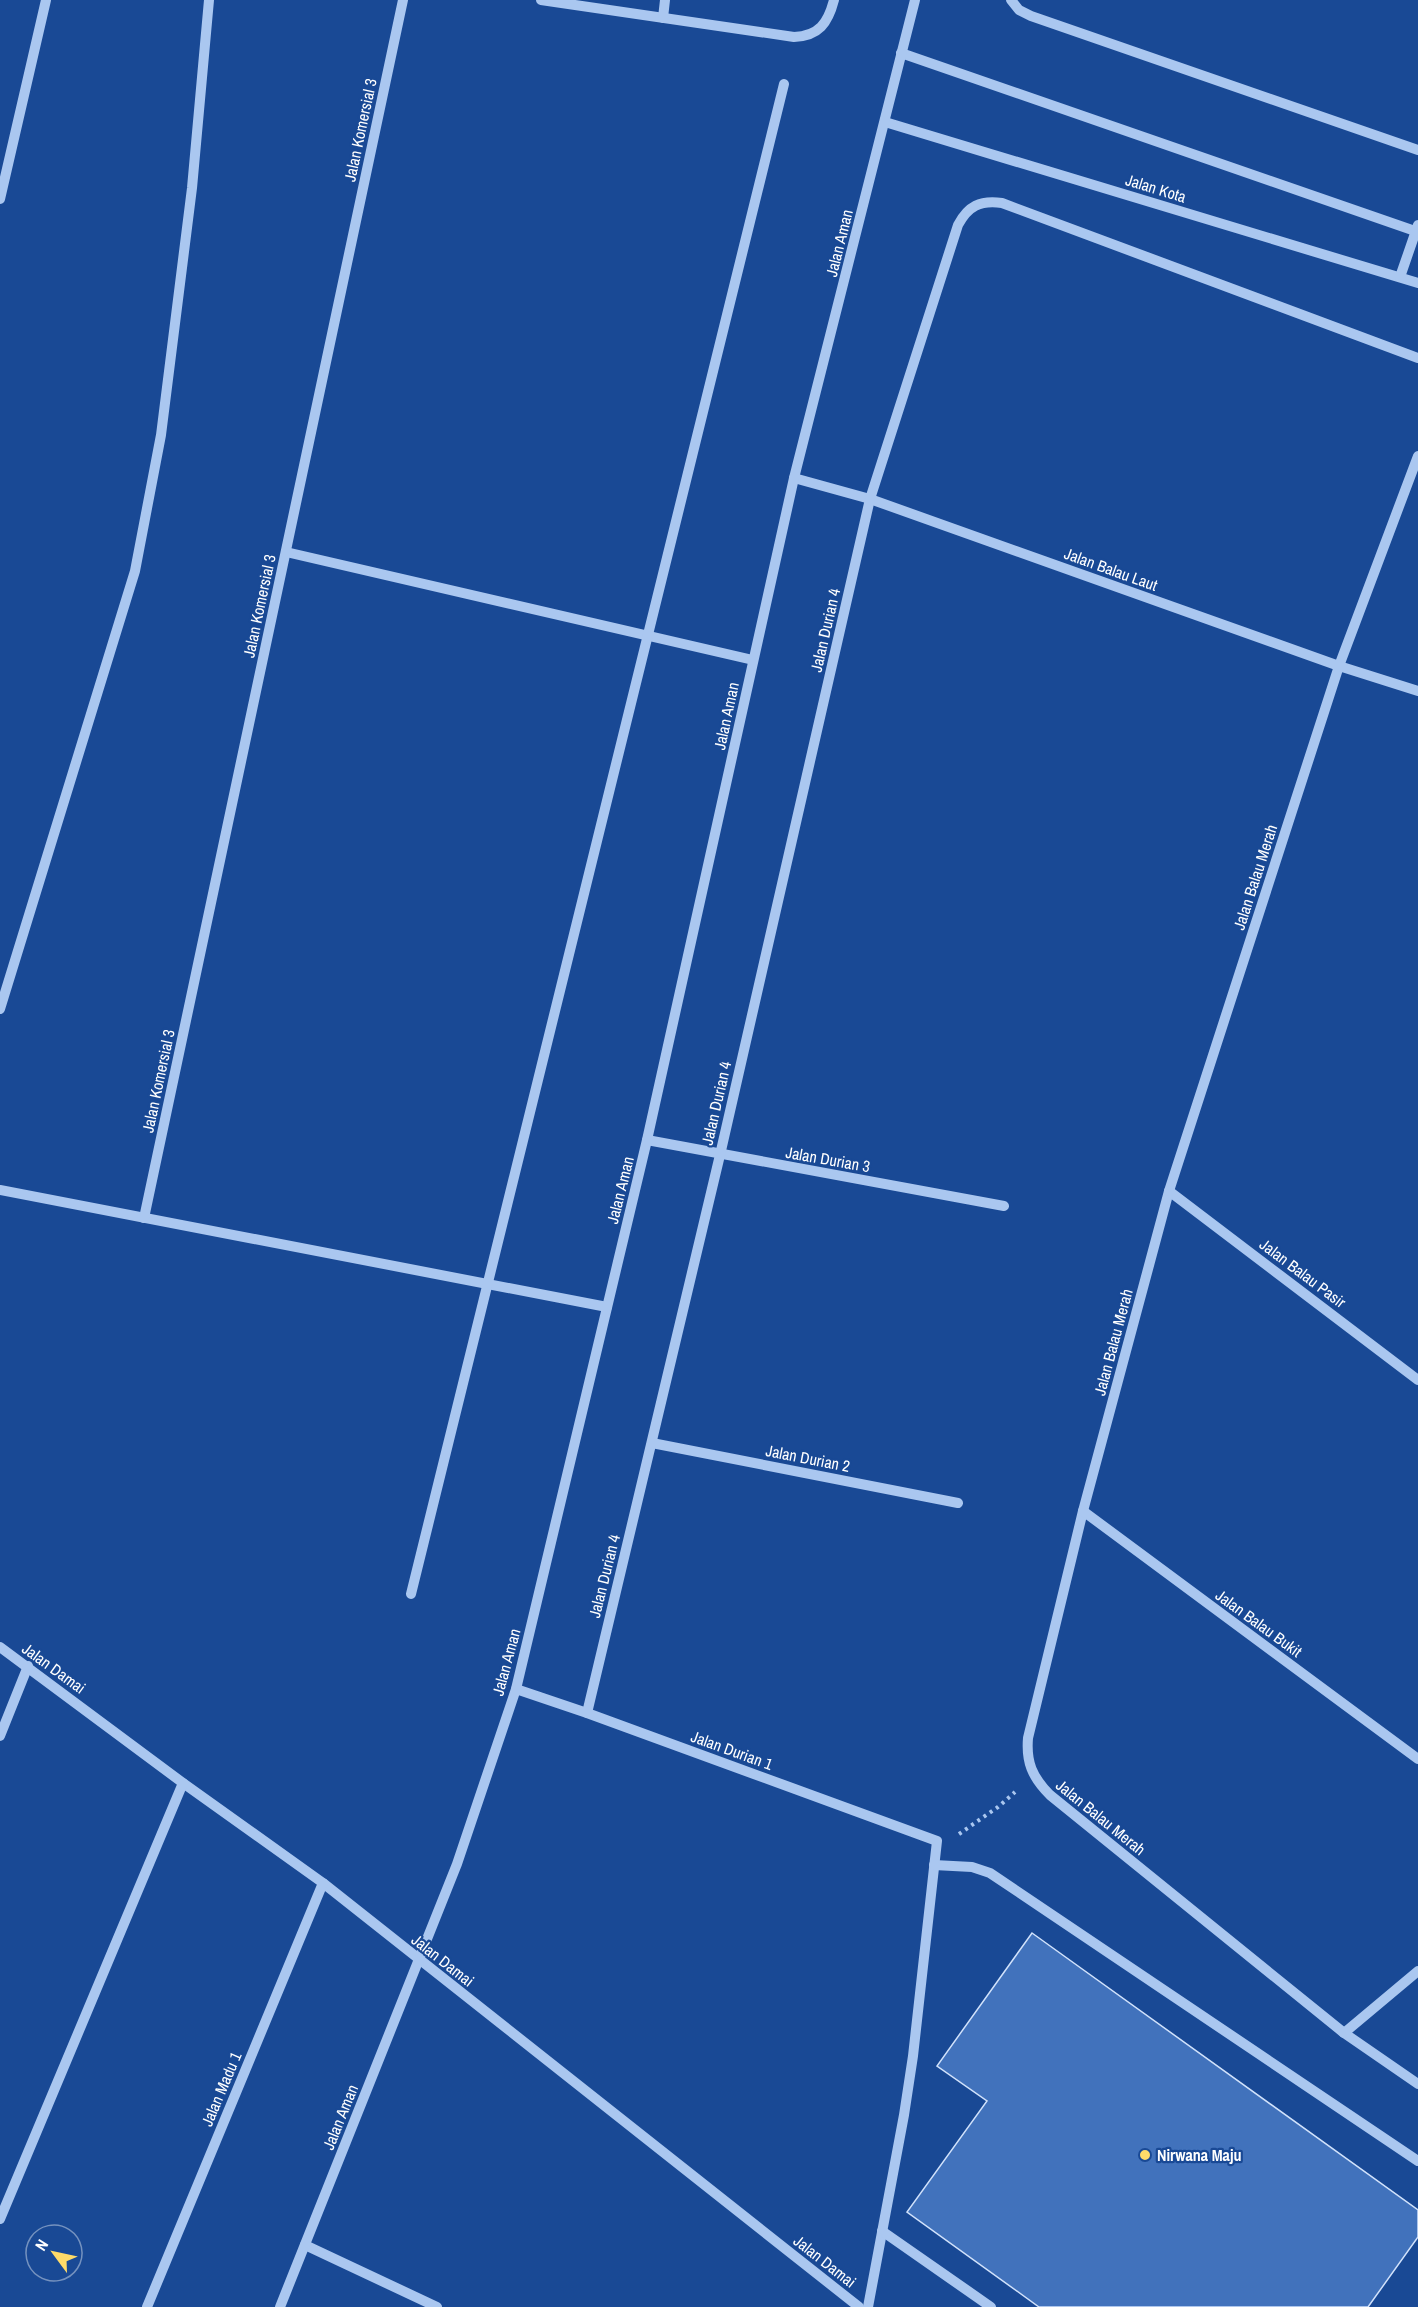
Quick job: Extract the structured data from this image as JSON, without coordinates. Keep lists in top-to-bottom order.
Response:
{
  "streets": {
    "street": [
      "Jalan Komersial 3",
      "Jalan Kota",
      "Jalan Aman",
      "Jalan Balau Laut",
      "Jalan Durian 4",
      "Jalan Balau Merah",
      "Jalan Durian 3",
      "Jalan Balau Pasir",
      "Jalan Durian 2",
      "Jalan Balau Bukit",
      "Jalan Damai",
      "Jalan Durian 1",
      "Jalan Madu 1"
    ]
  },
  "crossings": [
    ["Jalan Kota", "Jalan Aman"],
    ["Jalan Aman", "Jalan Balau Laut"],
    ["Jalan Aman", "Jalan Durian 3"],
    ["Jalan Aman", "Jalan Damai"],
    ["Jalan Aman", "Jalan Durian 1"],
    ["Jalan Balau Laut", "Jalan Durian 4"],
    ["Jalan Balau Laut", "Jalan Balau Merah"],
    ["Jalan Durian 4", "Jalan Durian 3"],
    ["Jalan Durian 4", "Jalan Durian 2"],
    ["Jalan Durian 4", "Jalan Durian 1"],
    ["Jalan Balau Merah", "Jalan Balau Pasir"],
    ["Jalan Balau Merah", "Jalan Balau Bukit"],
    ["Jalan Damai", "Jalan Madu 1"]
  ],
  "places": ["Nirwana Maju"],
  "north": "top left"
}
